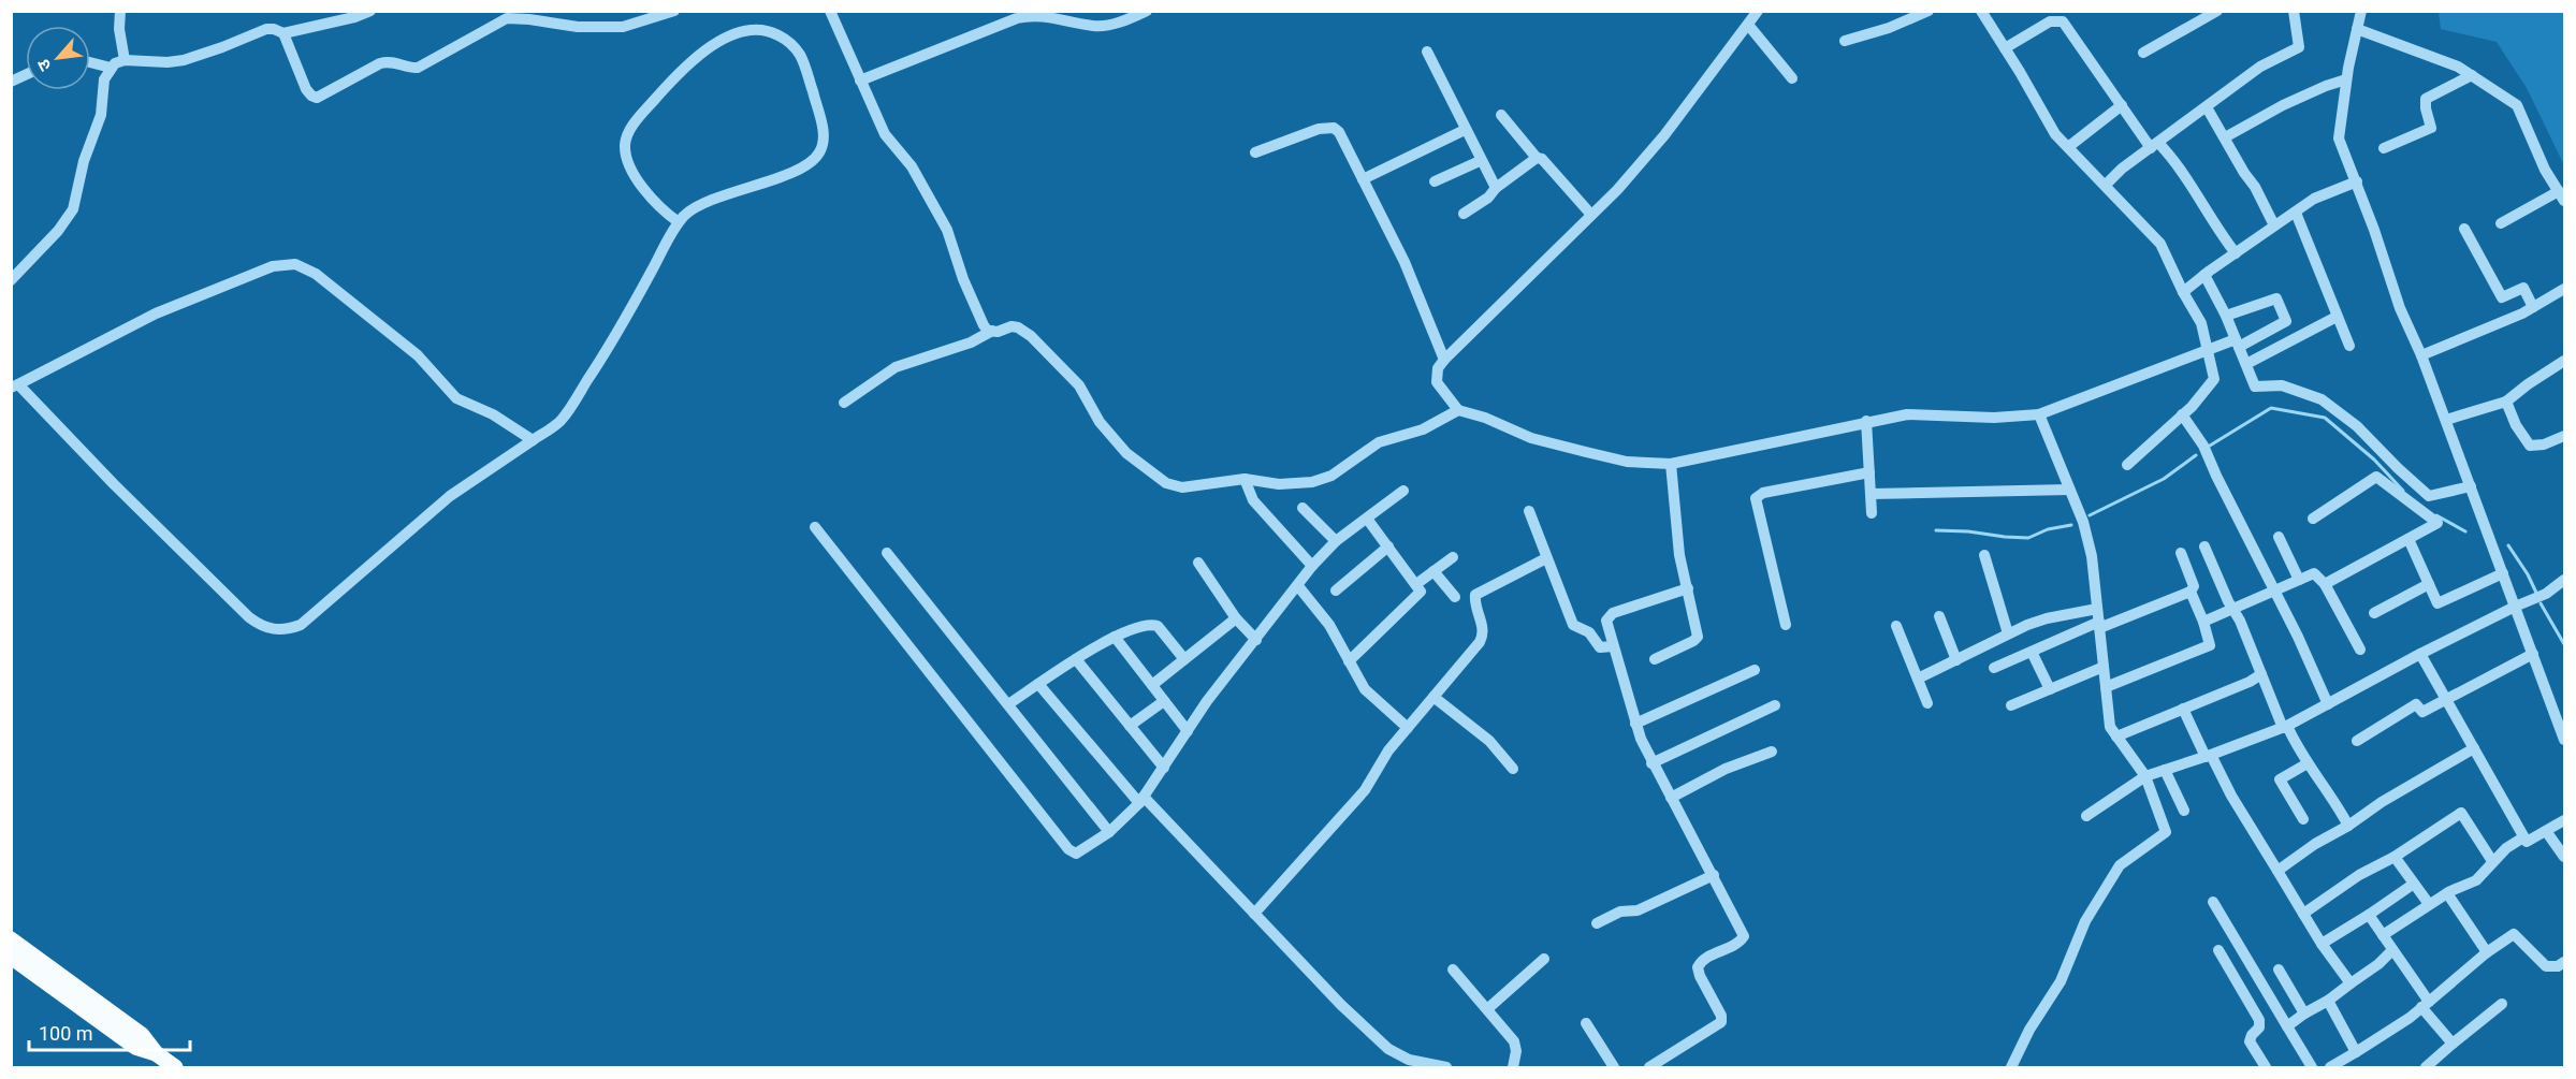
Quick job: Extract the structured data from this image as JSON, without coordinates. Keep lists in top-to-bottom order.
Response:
{
  "scale_bar": "100 m",
  "north": "bottom left"
}
